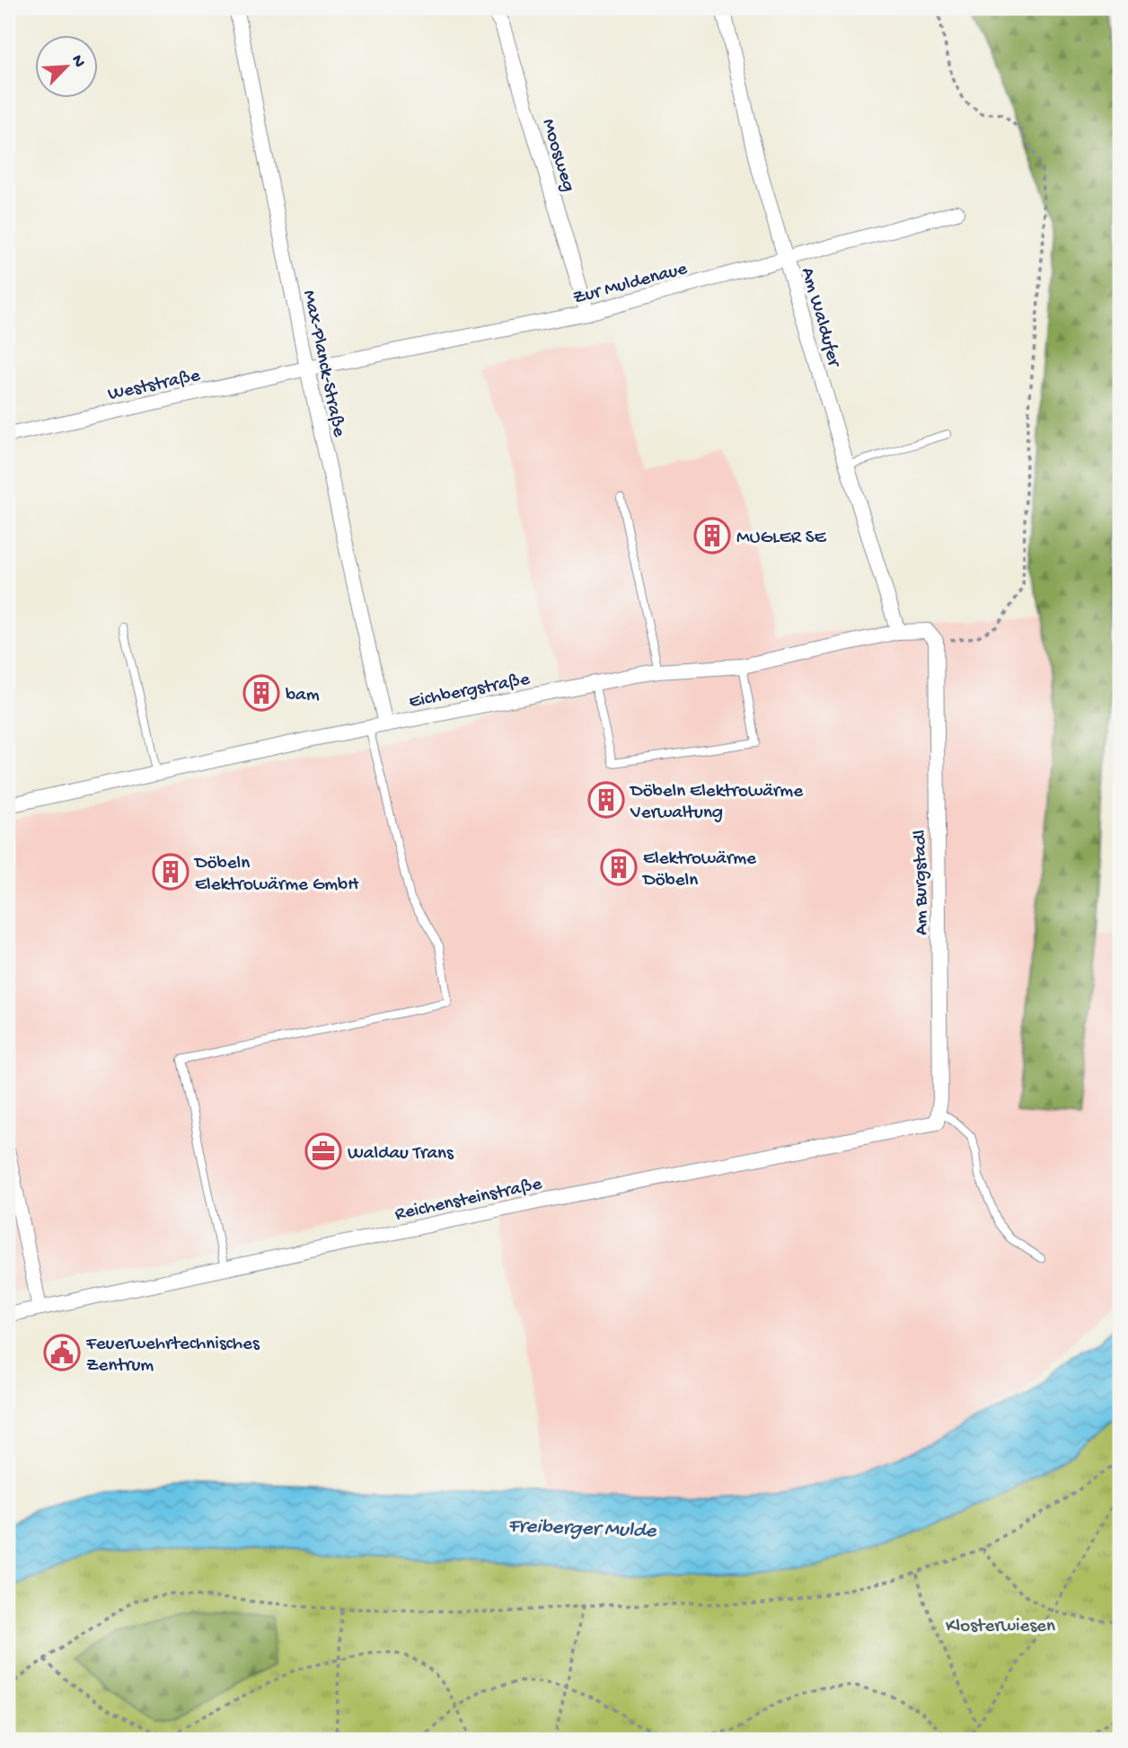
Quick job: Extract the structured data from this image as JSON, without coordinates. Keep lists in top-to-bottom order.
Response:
{
  "streets": {
    "street": [
      "Moosweg",
      "Zur Muldenaue",
      "Am Waldufer",
      "Max-Planck-Straße",
      "Weststraße",
      "Eichbergstraße",
      "Am Burgstadl",
      "Reichensteinstraße"
    ]
  },
  "crossings": [
    ["Moosweg", "Zur Muldenaue"],
    ["Zur Muldenaue", "Am Waldufer"],
    ["Zur Muldenaue", "Max-Planck-Straße"],
    ["Zur Muldenaue", "Weststraße"],
    ["Am Waldufer", "Eichbergstraße"],
    ["Max-Planck-Straße", "Weststraße"],
    ["Max-Planck-Straße", "Eichbergstraße"],
    ["Eichbergstraße", "Am Burgstadl"],
    ["Am Burgstadl", "Reichensteinstraße"]
  ],
  "water": ["Freiberger Mulde"],
  "parks": ["Klosterwiesen"],
  "places": {
    "building": [
      "MUGLER SE",
      "bam",
      "Döbeln Elektrowärme Verwaltung",
      "Elektrowärme Döbeln",
      "Döbeln Elektrowärme GmbH"
    ],
    "office": ["Waldau Trans"],
    "public building": ["Feuerwehrtechnisches Zentrum"]
  },
  "north": "top right"
}
